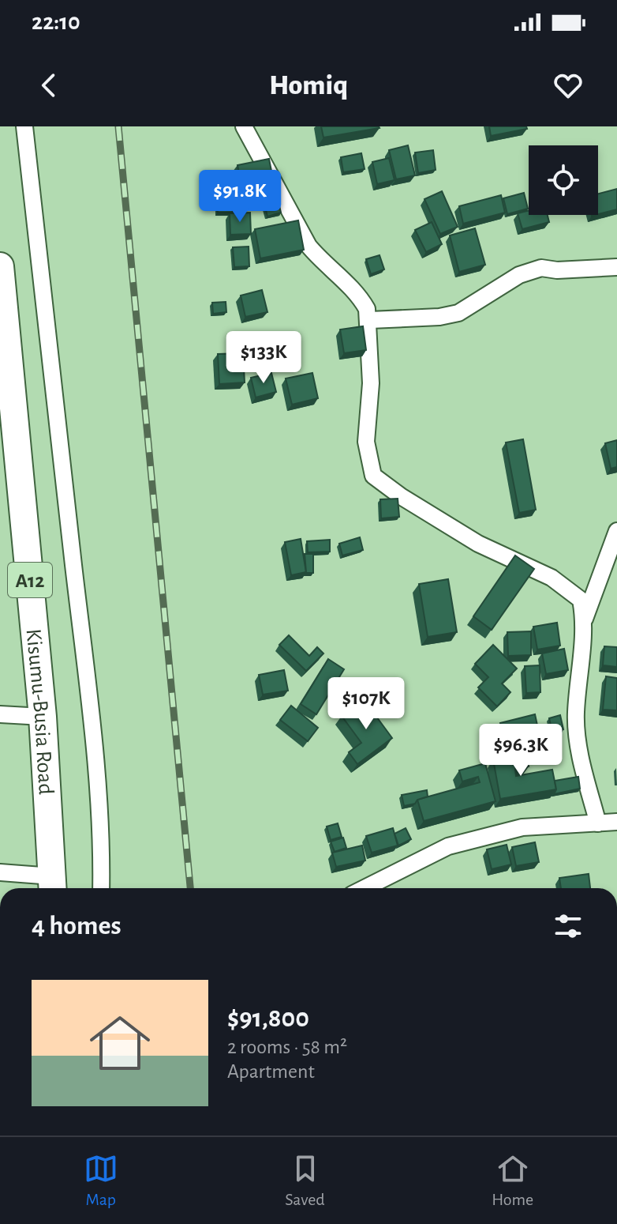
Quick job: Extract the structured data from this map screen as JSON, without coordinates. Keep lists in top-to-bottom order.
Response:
{
  "streets": {
    "highway": ["A12", "Kisumu-Busia Road"]
  },
  "page": {
    "status": "22:10",
    "header": "Homiq",
    "price": [
      "$91.8K",
      "$133K",
      "$107K",
      "$96.3K"
    ],
    "heading": "4 homes",
    "list": [
      {
        "name": "$91,800",
        "note": "2 rooms · 58 m² · Apartment"
      }
    ],
    "tabs": ["Map", "Saved", "Home"]
  }
}
